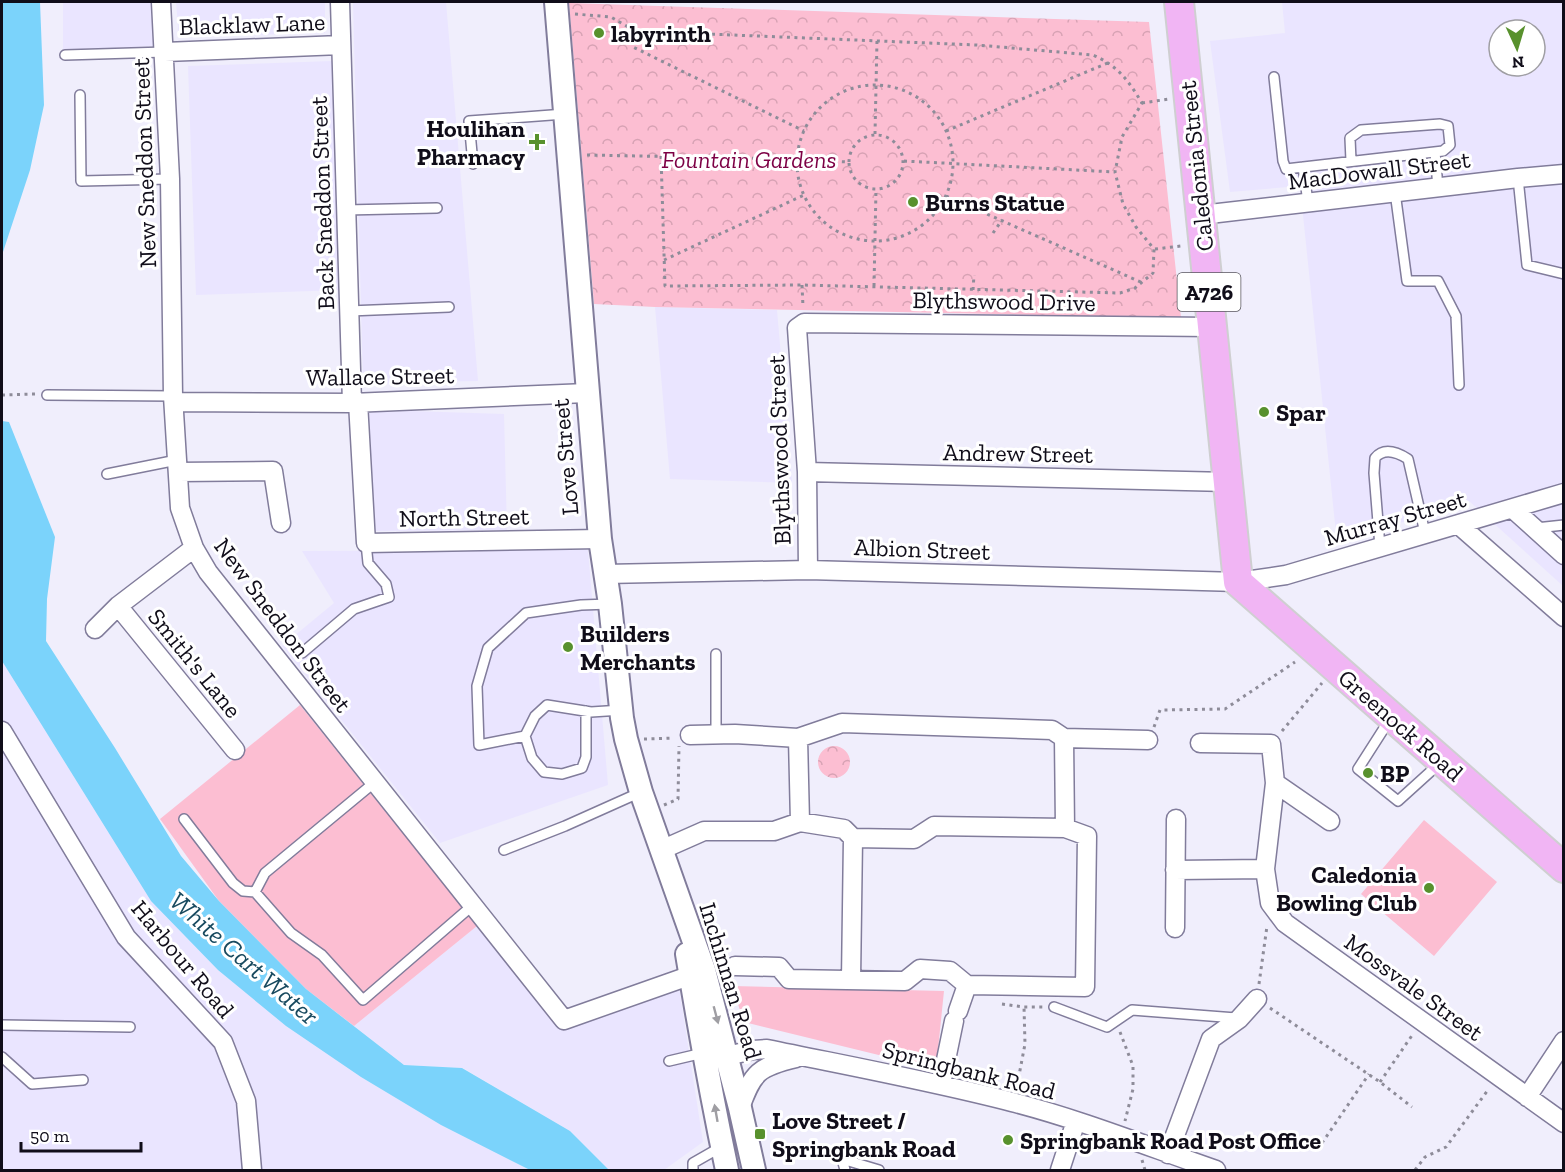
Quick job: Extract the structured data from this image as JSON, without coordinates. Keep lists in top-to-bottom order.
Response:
{
  "streets": {
    "main road": ["Caledonia Street", "A726", "Greenock Road"],
    "street": [
      "Blacklaw Lane",
      "New Sneddon Street",
      "MacDowall Street",
      "Back Sneddon Street",
      "Blythswood Drive",
      "Wallace Street",
      "Blythswood Street",
      "Andrew Street",
      "Love Street",
      "North Street",
      "Murray Street",
      "Albion Street",
      "Smith's Lane",
      "Harbour Road",
      "Inchinnan Road",
      "Mossvale Street",
      "Springbank Road"
    ]
  },
  "crossings": [
    ["Blacklaw Lane", "New Sneddon Street"],
    ["Blacklaw Lane", "Back Sneddon Street"],
    ["New Sneddon Street", "Wallace Street"],
    ["New Sneddon Street", "Smith's Lane"],
    ["New Sneddon Street", "Inchinnan Road"],
    ["Caledonia Street", "MacDowall Street"],
    ["Caledonia Street", "Blythswood Drive"],
    ["Caledonia Street", "Andrew Street"],
    ["Caledonia Street", "Murray Street"],
    ["Caledonia Street", "Albion Street"],
    ["Caledonia Street", "Greenock Road"],
    ["Back Sneddon Street", "Wallace Street"],
    ["Back Sneddon Street", "North Street"],
    ["Blythswood Drive", "Blythswood Street"],
    ["Wallace Street", "Love Street"],
    ["Blythswood Street", "Andrew Street"],
    ["Blythswood Street", "Albion Street"],
    ["Love Street", "North Street"],
    ["Love Street", "Albion Street"],
    ["Love Street", "Inchinnan Road"],
    ["Murray Street", "Albion Street"],
    ["Murray Street", "Greenock Road"],
    ["Albion Street", "Greenock Road"],
    ["Inchinnan Road", "Springbank Road"]
  ],
  "water": ["White Cart Water"],
  "parks": ["Fountain Gardens"],
  "places": {
    "other": [
      "labyrinth",
      "Burns Statue",
      "Spar",
      "Builders Merchants",
      "BP",
      "Caledonia Bowling Club",
      "Springbank Road Post Office"
    ],
    "health": ["Houlihan Pharmacy"],
    "transit": ["Love Street / Springbank Road"]
  },
  "scale_bar": "50 m",
  "north": "bottom"
}
